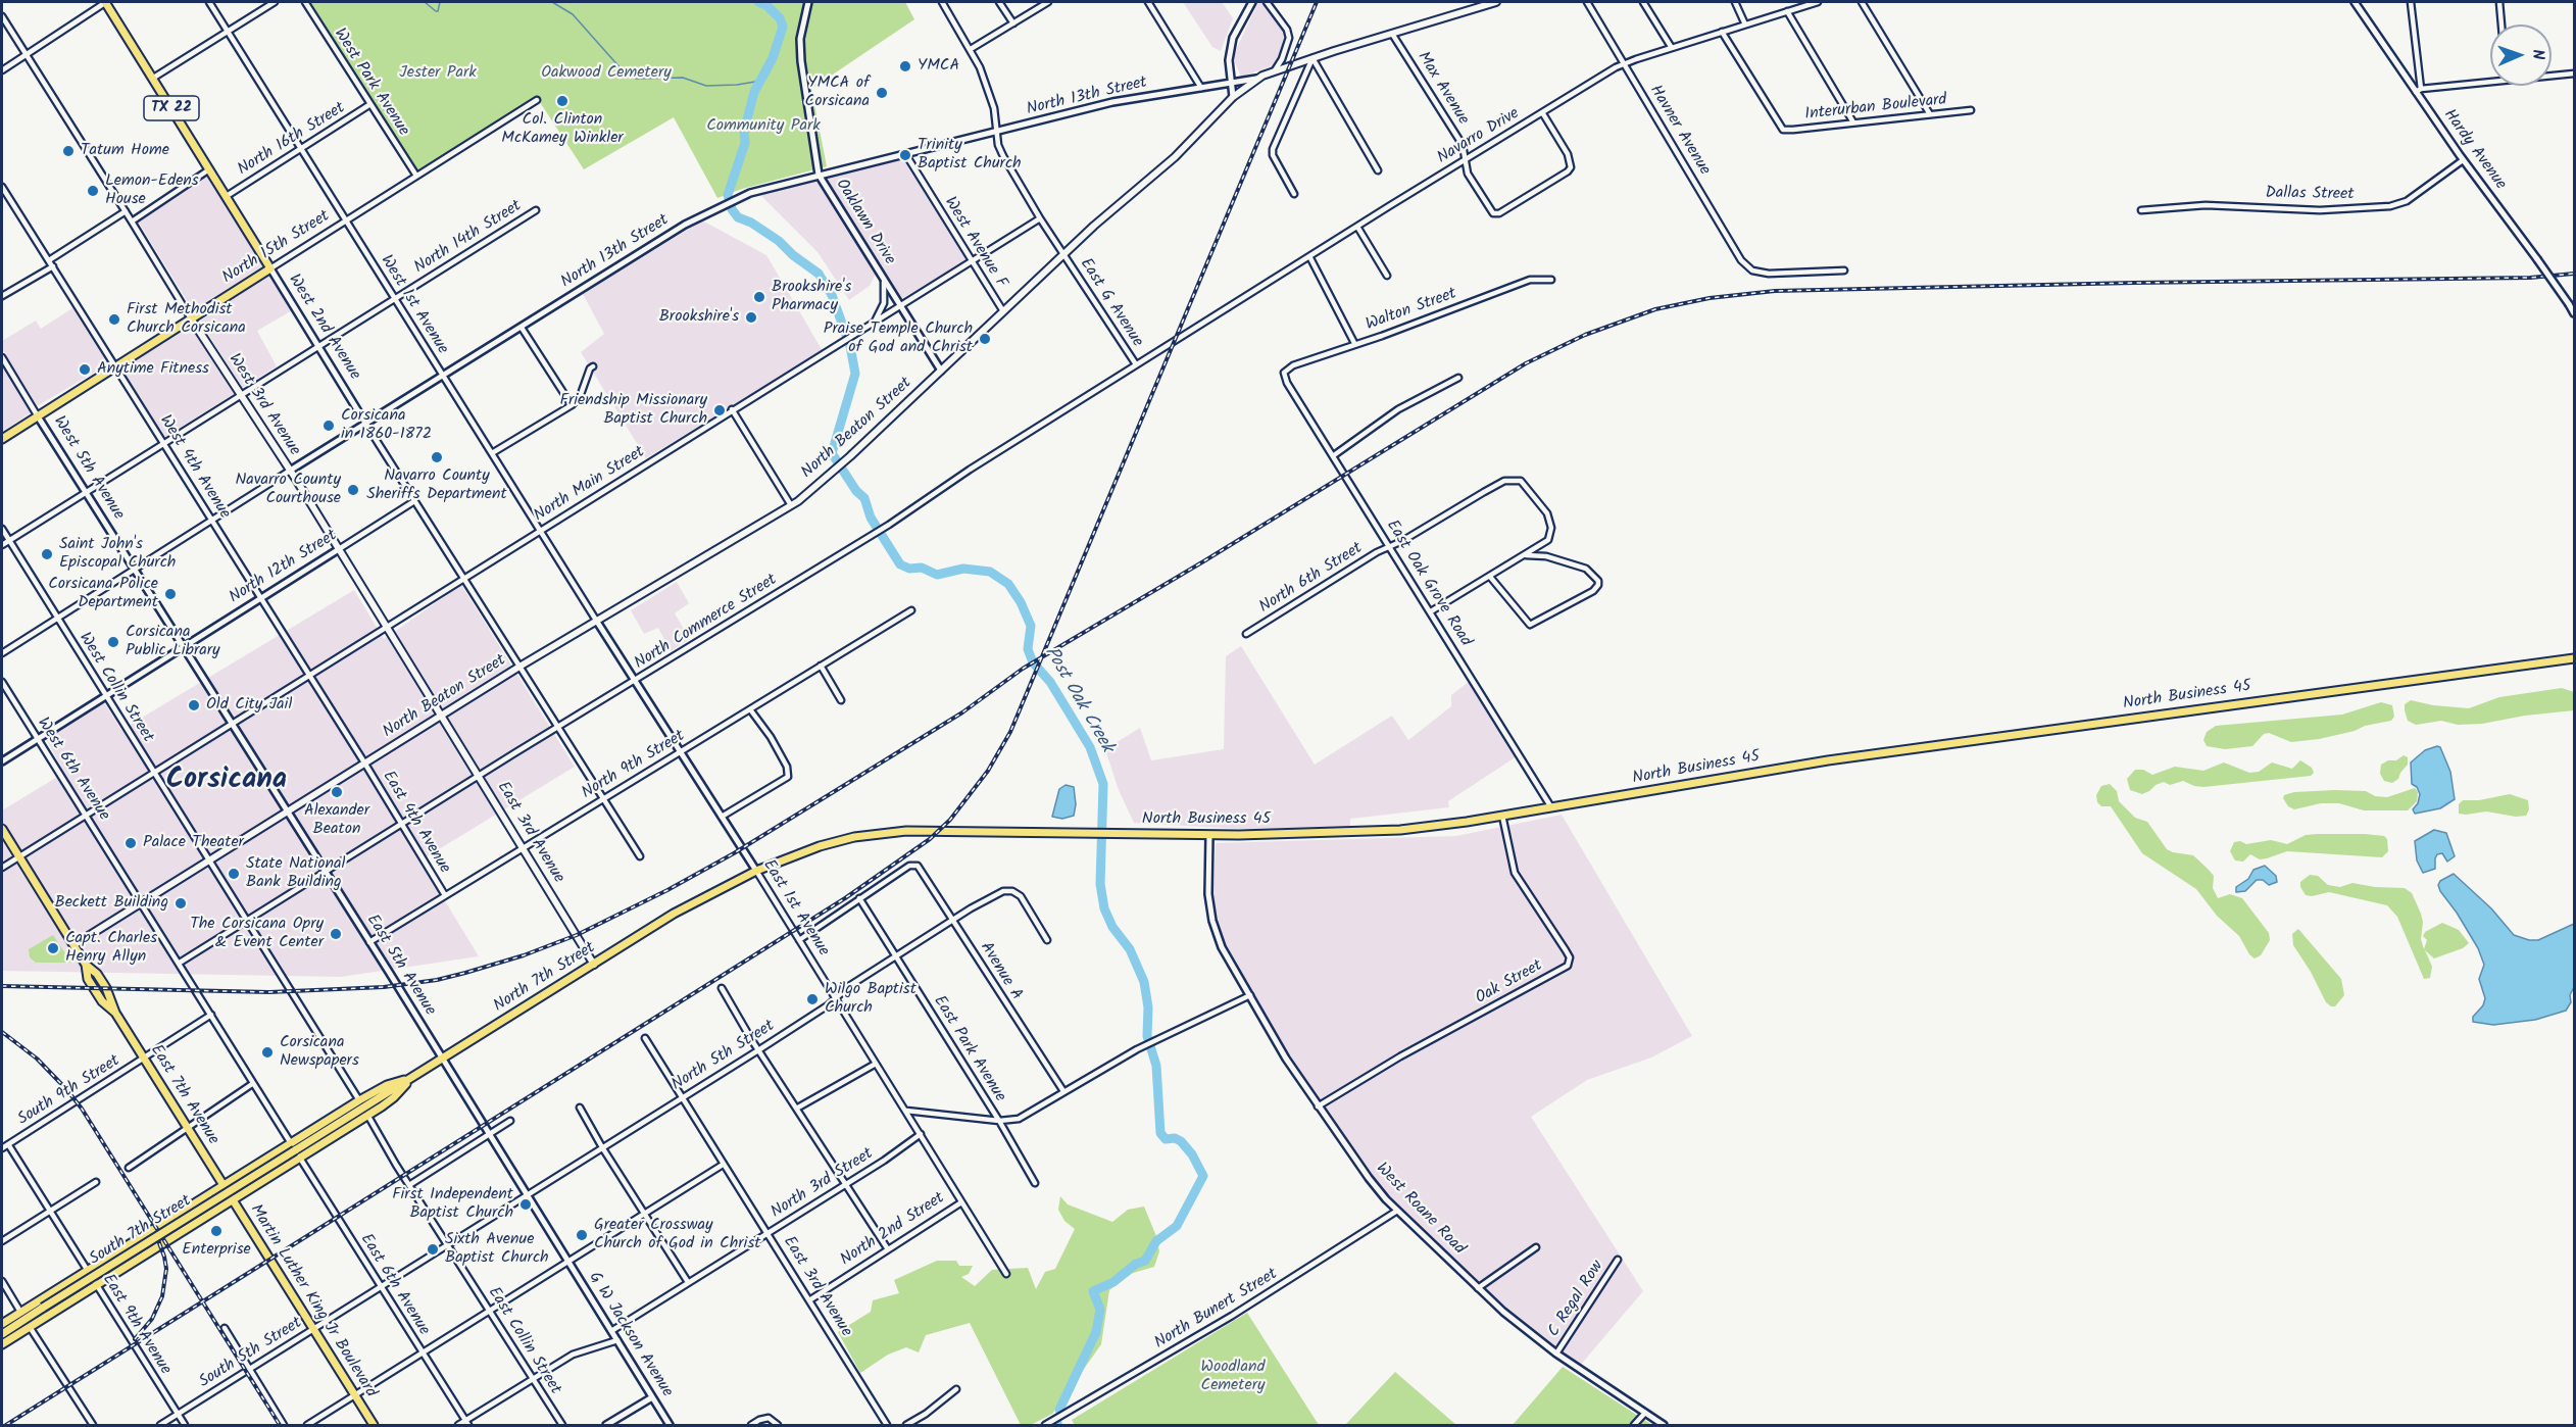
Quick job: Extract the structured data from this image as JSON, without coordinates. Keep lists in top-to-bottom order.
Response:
{
  "streets": {
    "main road": [
      "TX 22",
      "North 15th Street",
      "West 2nd Avenue",
      "West 3rd Avenue",
      "North Beaton Street",
      "North Business 45",
      "East 3rd Avenue",
      "North 7th Street",
      "East 7th Avenue",
      "South 7th Street",
      "Martin Luther King Jr Boulevard"
    ],
    "street": [
      "West Park Avenue",
      "Max Avenue",
      "North 13th Street",
      "Interurban Boulevard",
      "Havner Avenue",
      "Navarro Drive",
      "North 16th Street",
      "Hardy Avenue",
      "Dallas Street",
      "Oaklawn Drive",
      "North 14th Street",
      "West Avenue F",
      "East G Avenue",
      "West 1st Avenue",
      "Walton Street",
      "West 4th Avenue",
      "West 5th Avenue",
      "North Main Street",
      "North 12th Street",
      "North 6th Street",
      "East Oak Grove Road",
      "North Commerce Street",
      "West Collin Street",
      "North 9th Street",
      "West 6th Avenue",
      "East 4th Avenue",
      "East 1st Avenue",
      "East 5th Avenue",
      "Avenue A",
      "Oak Street",
      "East Park Avenue",
      "North 5th Street",
      "South 9th Street",
      "North 3rd Street",
      "West Roane Road",
      "North 2nd Street",
      "East 6th Avenue",
      "C Regal Row",
      "North Bunert Street",
      "East 9th Avenue",
      "G W Jackson Avenue",
      "East Collin Street",
      "South 5th Street"
    ]
  },
  "crossings": [
    ["West Park Avenue", "North 16th Street"],
    ["West Park Avenue", "North 15th Street"],
    ["Max Avenue", "Navarro Drive"],
    ["Max Avenue", "North Beaton Street"],
    ["North 13th Street", "Oaklawn Drive"],
    ["North 13th Street", "West Avenue F"],
    ["North 13th Street", "East G Avenue"],
    ["North 13th Street", "West 1st Avenue"],
    ["North 13th Street", "West 2nd Avenue"],
    ["North 13th Street", "West 3rd Avenue"],
    ["North 13th Street", "North Beaton Street"],
    ["North 13th Street", "West 4th Avenue"],
    ["North 13th Street", "West 5th Avenue"],
    ["North 13th Street", "West Collin Street"],
    ["Interurban Boulevard", "Navarro Drive"],
    ["Havner Avenue", "Navarro Drive"],
    ["Navarro Drive", "North Commerce Street"],
    ["North 16th Street", "West 1st Avenue"],
    ["North 16th Street", "West 2nd Avenue"],
    ["Hardy Avenue", "Dallas Street"],
    ["Oaklawn Drive", "North Beaton Street"],
    ["Oaklawn Drive", "North Main Street"],
    ["North 14th Street", "West 1st Avenue"],
    ["North 14th Street", "West 2nd Avenue"],
    ["North 14th Street", "West 3rd Avenue"],
    ["North 14th Street", "West 4th Avenue"],
    ["North 14th Street", "West 5th Avenue"],
    ["North 14th Street", "West Collin Street"],
    ["West Avenue F", "North Beaton Street"],
    ["West Avenue F", "North Main Street"],
    ["North 15th Street", "West 1st Avenue"],
    ["North 15th Street", "West 2nd Avenue"],
    ["North 15th Street", "West 3rd Avenue"],
    ["North 15th Street", "West 4th Avenue"],
    ["North 15th Street", "West 5th Avenue"],
    ["East G Avenue", "North Beaton Street"],
    ["East G Avenue", "North Main Street"],
    ["East G Avenue", "North Commerce Street"],
    ["West 1st Avenue", "North Beaton Street"],
    ["West 1st Avenue", "North Main Street"],
    ["West 1st Avenue", "East 1st Avenue"],
    ["Walton Street", "East Oak Grove Road"],
    ["West 2nd Avenue", "North Beaton Street"],
    ["West 2nd Avenue", "North Main Street"],
    ["West 2nd Avenue", "North 12th Street"],
    ["West 2nd Avenue", "North Commerce Street"],
    ["West 2nd Avenue", "North 9th Street"],
    ["West 3rd Avenue", "North Beaton Street"],
    ["West 3rd Avenue", "North Main Street"],
    ["West 3rd Avenue", "North 12th Street"],
    ["West 3rd Avenue", "East 3rd Avenue"],
    ["North Beaton Street", "West 4th Avenue"],
    ["North Beaton Street", "West 5th Avenue"],
    ["North Beaton Street", "West Collin Street"],
    ["North Beaton Street", "West 6th Avenue"],
    ["North Beaton Street", "East 4th Avenue"],
    ["North Beaton Street", "East 3rd Avenue"],
    ["North Beaton Street", "East 1st Avenue"],
    ["North Beaton Street", "East 5th Avenue"],
    ["North Beaton Street", "East 7th Avenue"],
    ["North Beaton Street", "East 6th Avenue"],
    ["West 4th Avenue", "North Main Street"],
    ["West 4th Avenue", "North 12th Street"],
    ["West 4th Avenue", "East 4th Avenue"],
    ["West 5th Avenue", "North Main Street"],
    ["West 5th Avenue", "North 12th Street"],
    ["West 5th Avenue", "East 5th Avenue"],
    ["North Main Street", "West Collin Street"],
    ["North Main Street", "West 6th Avenue"],
    ["North Main Street", "East 7th Avenue"],
    ["North 12th Street", "West Collin Street"],
    ["North 12th Street", "West 6th Avenue"],
    ["North 6th Street", "East Oak Grove Road"],
    ["East Oak Grove Road", "North Business 45"],
    ["North Commerce Street", "East 4th Avenue"],
    ["North Commerce Street", "East 3rd Avenue"],
    ["North Commerce Street", "East 1st Avenue"],
    ["North Commerce Street", "East 5th Avenue"],
    ["North Commerce Street", "East 6th Avenue"],
    ["North Business 45", "North 7th Street"],
    ["North Business 45", "Oak Street"],
    ["North Business 45", "West Roane Road"],
    ["North 9th Street", "East 4th Avenue"],
    ["North 9th Street", "East 3rd Avenue"],
    ["North 9th Street", "East 1st Avenue"],
    ["North 9th Street", "East 5th Avenue"],
    ["West 6th Avenue", "East 6th Avenue"],
    ["East 3rd Avenue", "North 7th Street"],
    ["East 3rd Avenue", "North 5th Street"],
    ["East 3rd Avenue", "North 3rd Street"],
    ["East 3rd Avenue", "North 2nd Street"],
    ["East 1st Avenue", "North 7th Street"],
    ["East 1st Avenue", "North 5th Street"],
    ["East 1st Avenue", "North 3rd Street"],
    ["East 1st Avenue", "North 2nd Street"],
    ["East 5th Avenue", "North 7th Street"],
    ["East 5th Avenue", "G W Jackson Avenue"],
    ["Avenue A", "East Park Avenue"],
    ["Avenue A", "North 5th Street"],
    ["North 7th Street", "South 7th Street"],
    ["North 7th Street", "East 6th Avenue"],
    ["Oak Street", "West Roane Road"],
    ["East Park Avenue", "North 5th Street"],
    ["North 5th Street", "G W Jackson Avenue"],
    ["North 5th Street", "East Collin Street"],
    ["North 5th Street", "South 5th Street"],
    ["South 9th Street", "East 7th Avenue"],
    ["South 9th Street", "East 6th Avenue"],
    ["South 9th Street", "East 9th Avenue"],
    ["East 7th Avenue", "Martin Luther King Jr Boulevard"],
    ["North 3rd Street", "G W Jackson Avenue"],
    ["West Roane Road", "C Regal Row"],
    ["West Roane Road", "North Bunert Street"],
    ["South 7th Street", "East 6th Avenue"],
    ["East 6th Avenue", "South 5th Street"],
    ["Martin Luther King Jr Boulevard", "South 5th Street"],
    ["East 9th Avenue", "South 5th Street"],
    ["East Collin Street", "South 5th Street"]
  ],
  "districts": ["Corsicana"],
  "water": ["Post Oak Creek"],
  "parks": [
    "Jester Park",
    "Oakwood Cemetery",
    "Community Park",
    "Woodland Cemetery"
  ],
  "places": [
    "YMCA",
    "YMCA of Corsicana",
    "Col. Clinton McKamey Winkler",
    "Tatum Home",
    "Trinity Baptist Church",
    "Lemon-Edens House",
    "Brookshire's Pharmacy",
    "Brookshire's",
    "First Methodist Church Corsicana",
    "Praise Temple Church of God and Christ",
    "Anytime Fitness",
    "Friendship Missionary Baptist Church",
    "Corsicana in 1860-1872",
    "Navarro County Sheriffs Department",
    "Navarro County Courthouse",
    "Saint John's Episcopal Church",
    "Corsicana Police Department",
    "Corsicana Public Library",
    "Old City Jail",
    "Alexander Beaton",
    "Palace Theater",
    "State National Bank Building",
    "Beckett Building",
    "The Corsicana Opry & Event Center",
    "Capt. Charles Henry Allyn",
    "Wilgo Baptist Church",
    "Corsicana Newspapers",
    "First Independent Baptist Church",
    "Enterprise",
    "Greater Crossway Church of God in Christ",
    "Sixth Avenue Baptist Church"
  ],
  "north": "right"
}
